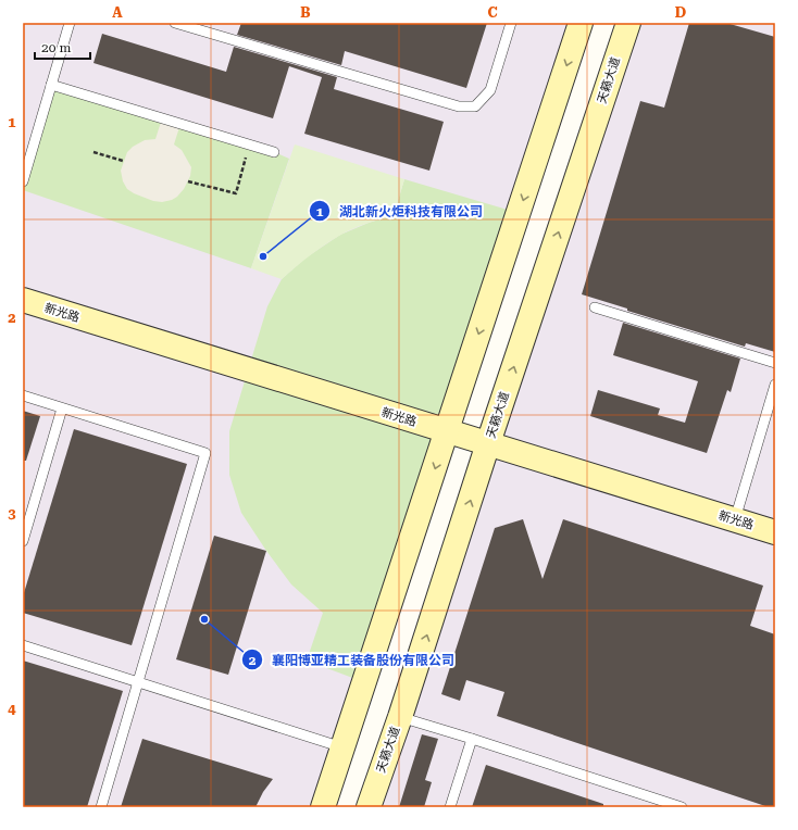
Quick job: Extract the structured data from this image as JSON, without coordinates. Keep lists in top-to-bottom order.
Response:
{
  "streets": {
    "main road": ["天籁大道", "新光路"]
  },
  "crossings": [
    ["天籁大道", "新光路"]
  ],
  "places": ["湖北新火炬科技有限公司", "襄阳博亚精工装备股份有限公司"],
  "scale_bar": "20 m",
  "grid": {
    "columns": [
      "A",
      "B",
      "C",
      "D"
    ],
    "rows": [
      "1",
      "2",
      "3",
      "4"
    ]
  }
}
